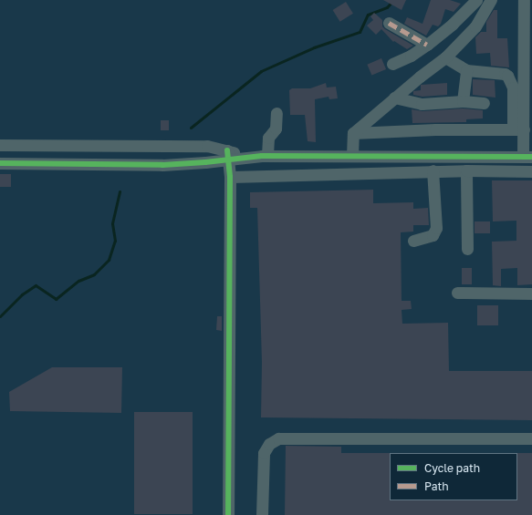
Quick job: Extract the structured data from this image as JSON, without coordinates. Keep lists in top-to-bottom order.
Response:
{
  "legend": ["Cycle path", "Path"]
}
